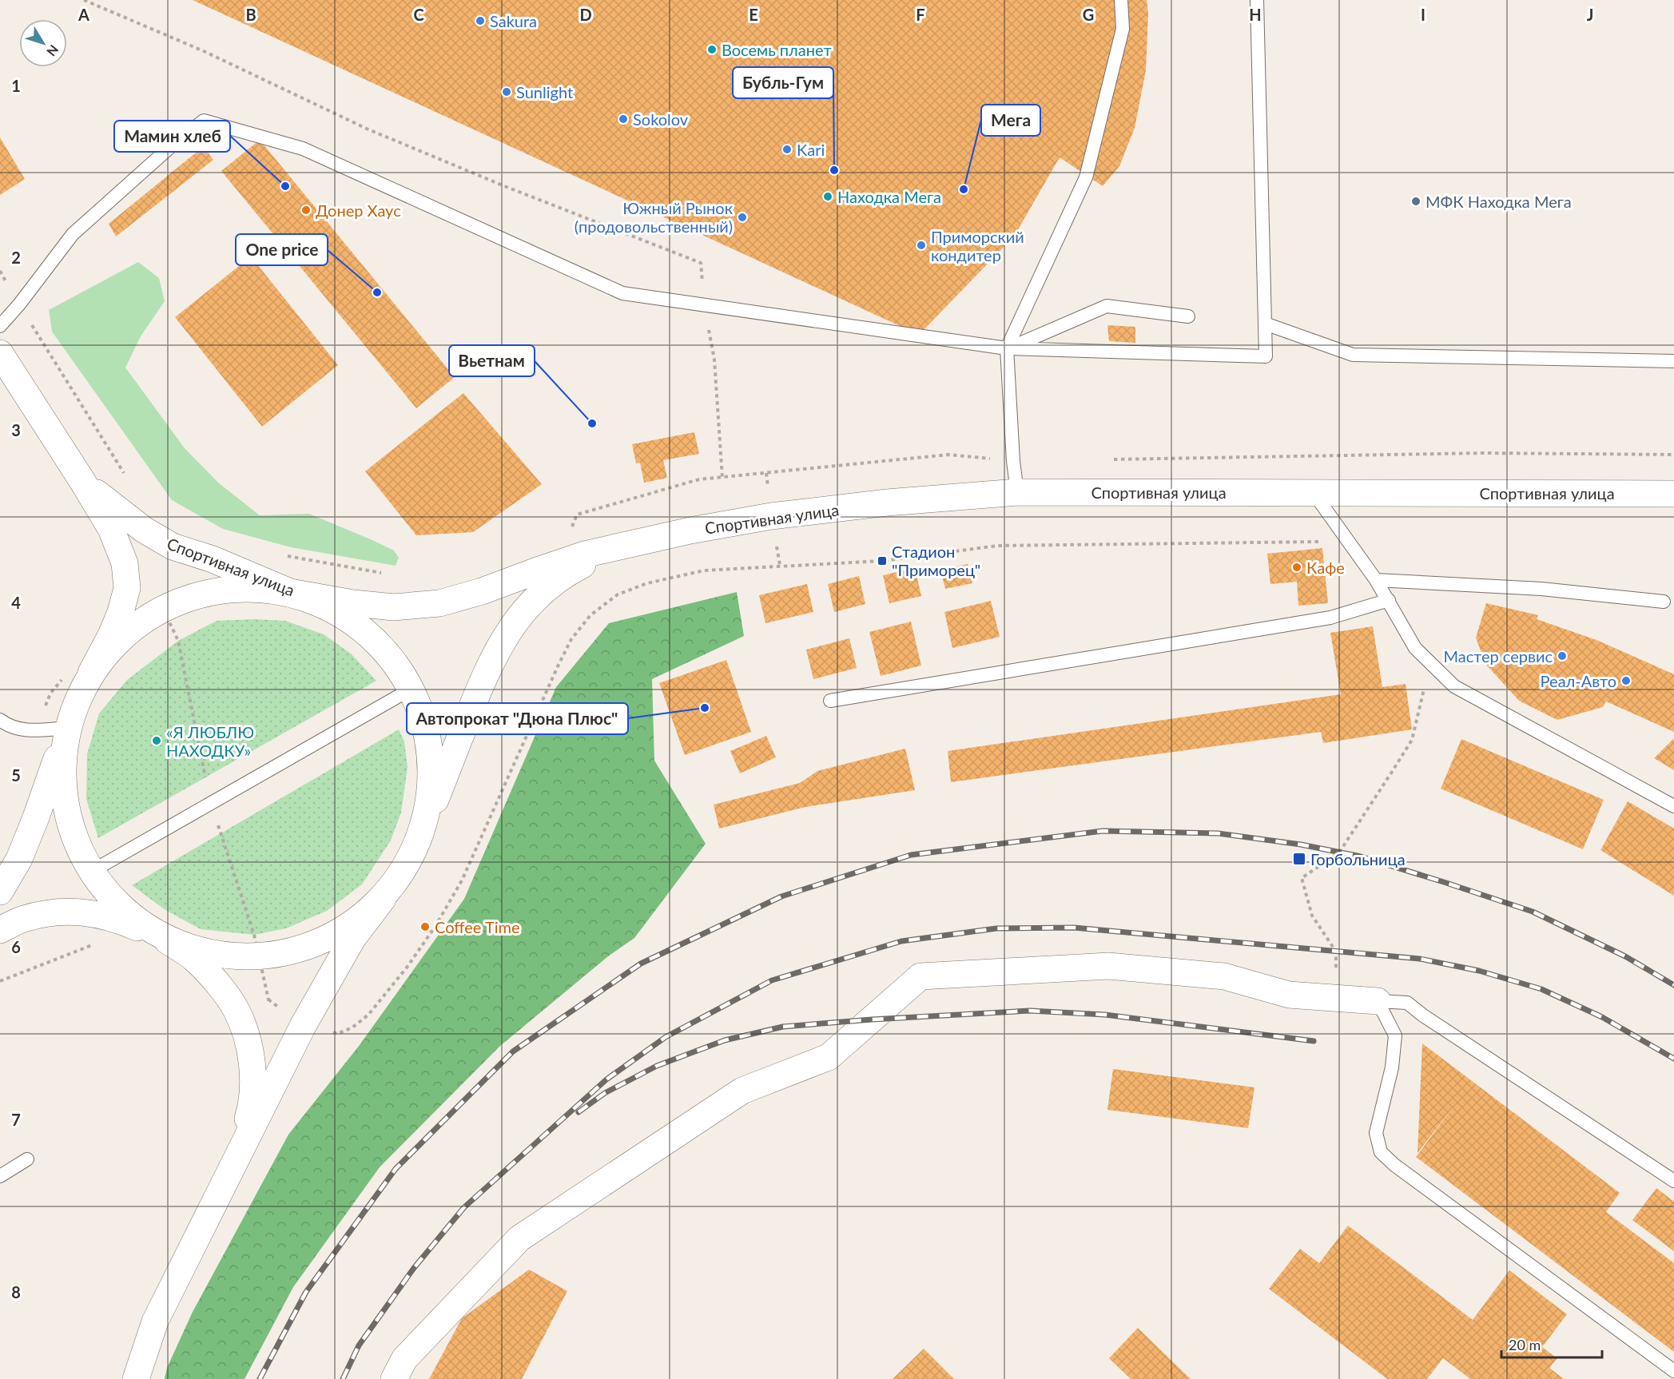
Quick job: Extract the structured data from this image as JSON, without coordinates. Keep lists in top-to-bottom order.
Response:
{
  "streets": {
    "main road": ["Спортивная улица"]
  },
  "places": {
    "other": [
      "Sakura",
      "Восемь планет",
      "Sunlight",
      "Sokolov",
      "Kari",
      "Бубль-Гум",
      "Мамин хлеб",
      "Мега",
      "Находка Мега",
      "МФК Находка Мега",
      "Донер Хаус",
      "Южный Рынок (продовольственный)",
      "Приморский кондитер",
      "One price",
      "Вьетнам",
      "Кафе",
      "Мастер сервис",
      "Реал-Авто",
      "Автопрокат \"Дюна Плюс\"",
      "«Я ЛЮБЛЮ НАХОДКУ»",
      "Coffee Time"
    ],
    "transit": ["Стадион \"Приморец\"", "Горбольница"]
  },
  "scale_bar": "20 m",
  "north": "bottom right",
  "grid": {
    "columns": [
      "A",
      "B",
      "C",
      "D",
      "E",
      "F",
      "G",
      "H",
      "I",
      "J"
    ],
    "rows": [
      "1",
      "2",
      "3",
      "4",
      "5",
      "6",
      "7",
      "8"
    ]
  }
}
